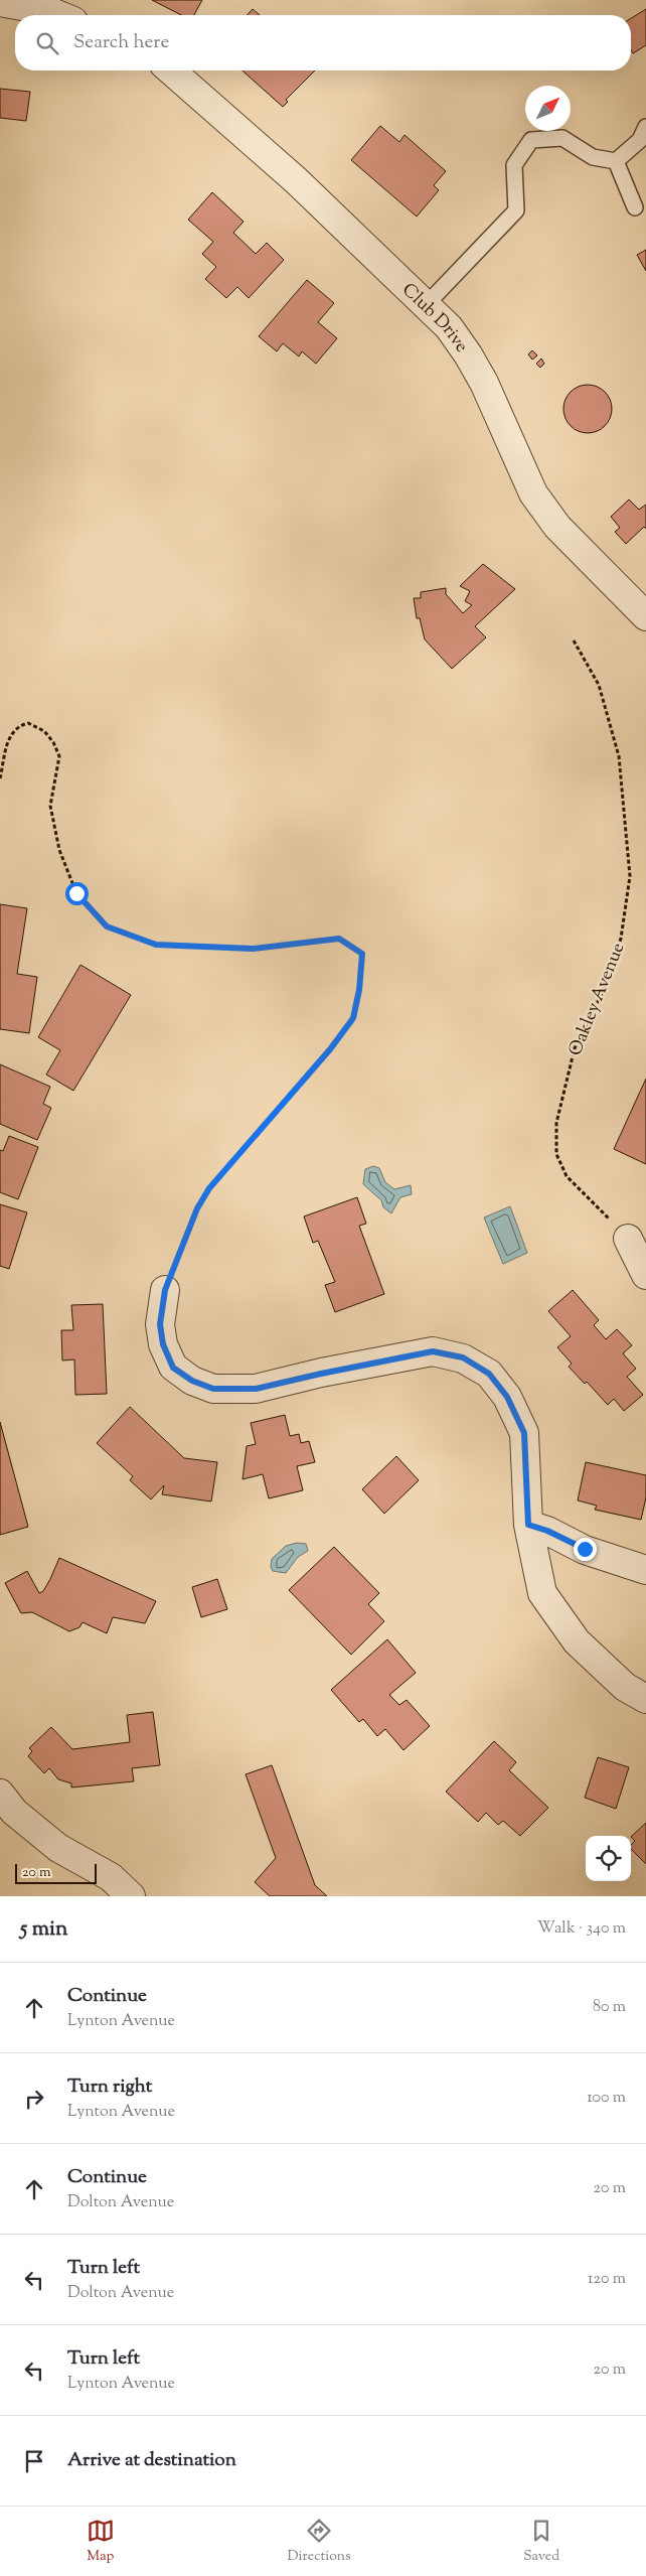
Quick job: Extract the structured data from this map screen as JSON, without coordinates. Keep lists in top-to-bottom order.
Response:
{
  "streets": {
    "street": ["Club Drive"],
    "path": ["Oakley Avenue"]
  },
  "scale_bar": "20 m",
  "north": "top right",
  "page": {
    "search": "Search here",
    "scale": "20 m",
    "heading": ["5 min", "Walk · 340 m"],
    "list": [
      ["Continue", "Lynton Avenue", "80 m"],
      ["Turn right", "Lynton Avenue", "100 m"],
      ["Continue", "Dolton Avenue", "20 m"],
      ["Turn left", "Dolton Avenue", "120 m"],
      ["Turn left", "Lynton Avenue", "20 m"],
      "Arrive at destination"
    ],
    "nav": ["Map", "Directions", "Saved"]
  }
}
